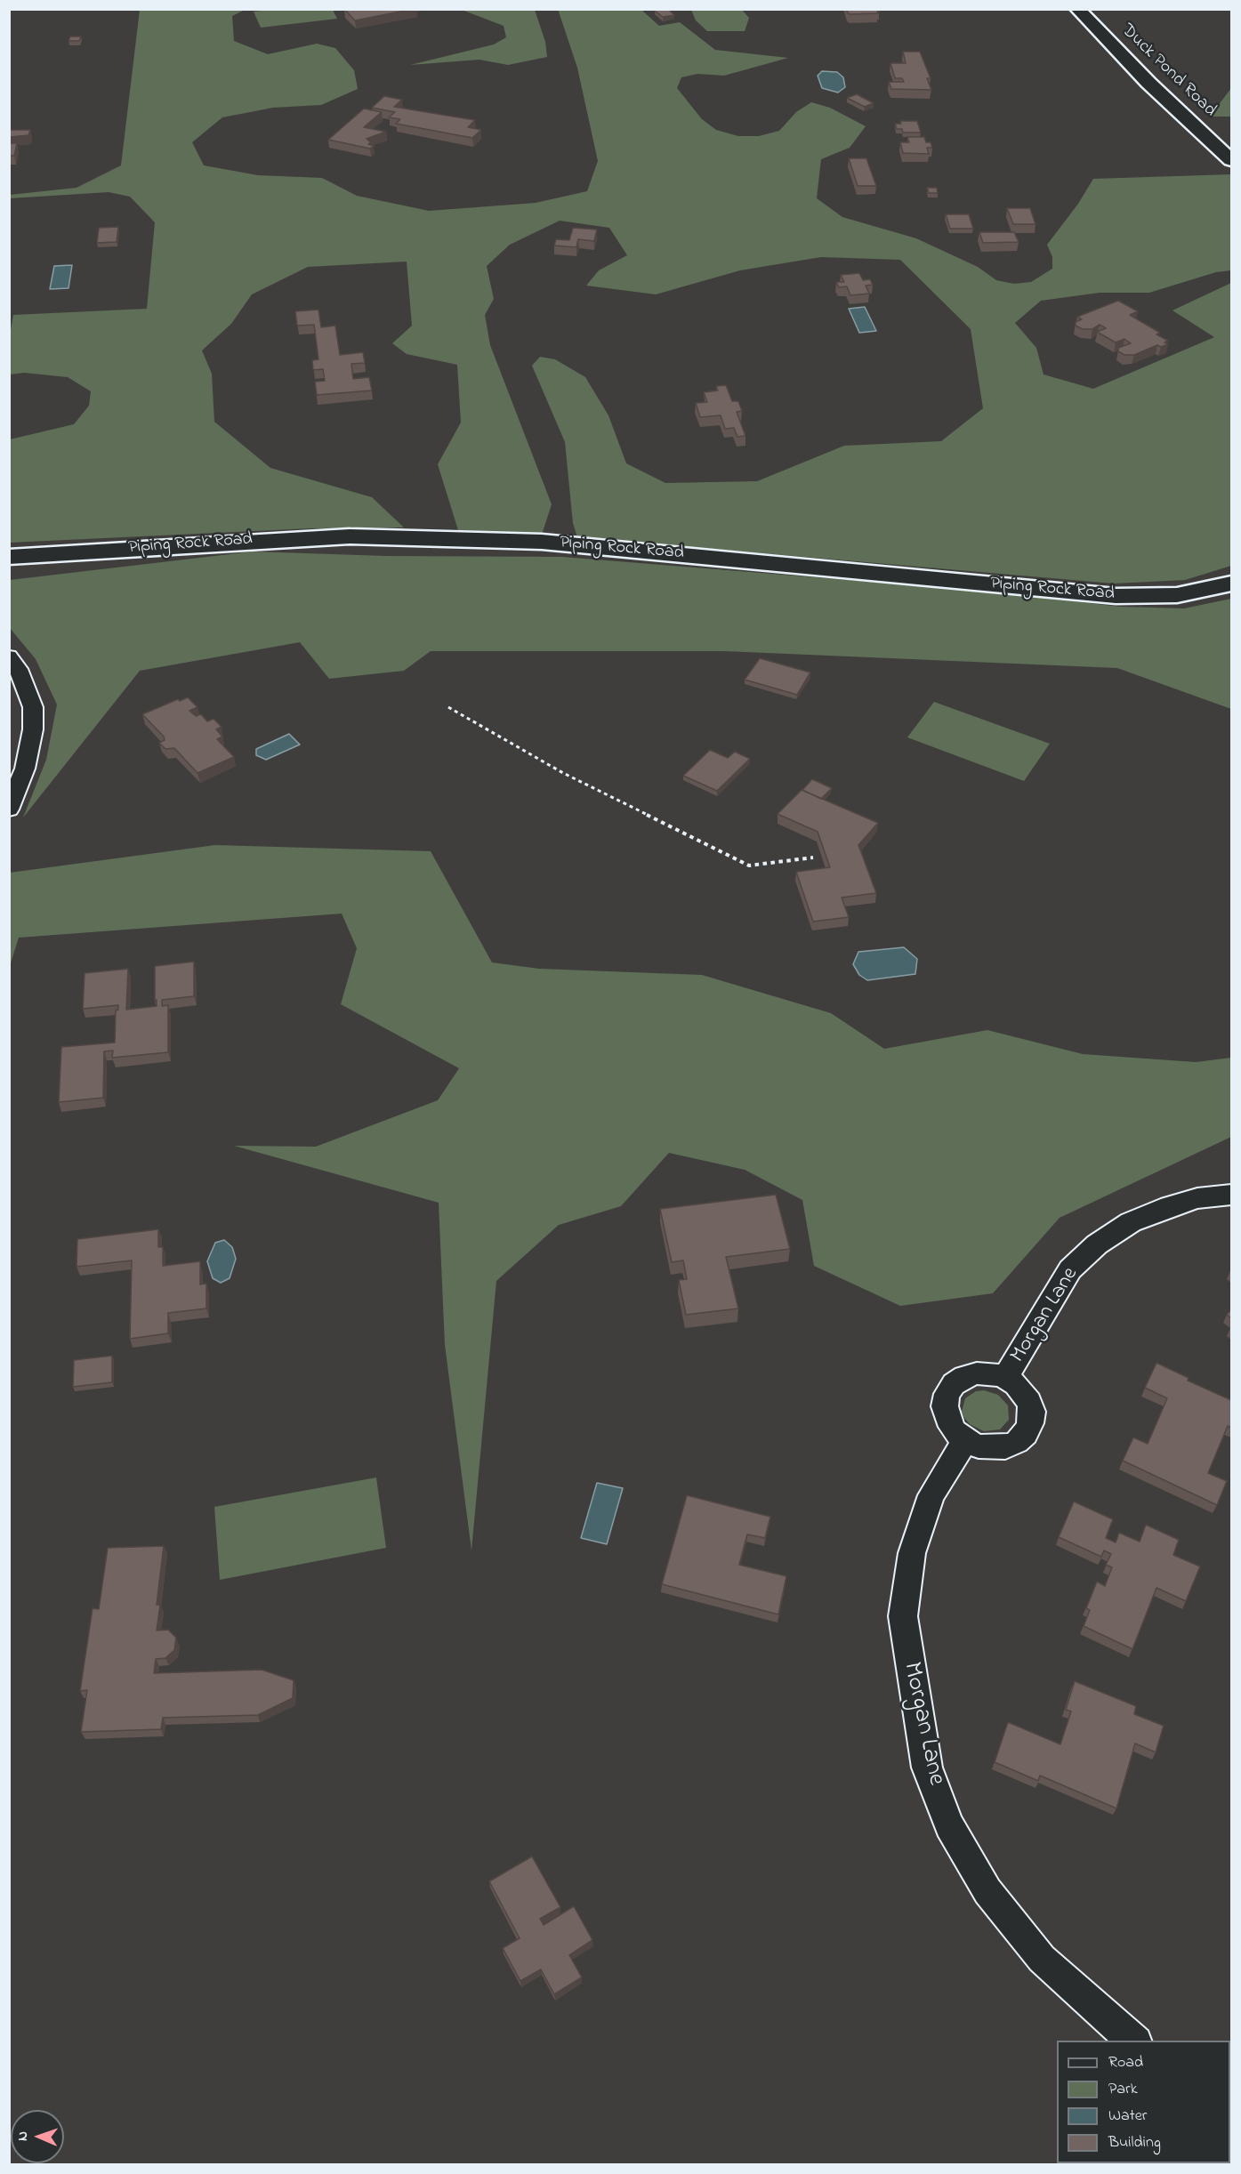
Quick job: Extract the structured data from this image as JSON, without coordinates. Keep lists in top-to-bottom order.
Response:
{
  "streets": {
    "street": ["Duck Pond Road", "Piping Rock Road", "Morgan Lane"]
  },
  "legend": [
    "Road",
    "Park",
    "Water",
    "Building"
  ],
  "north": "left"
}
